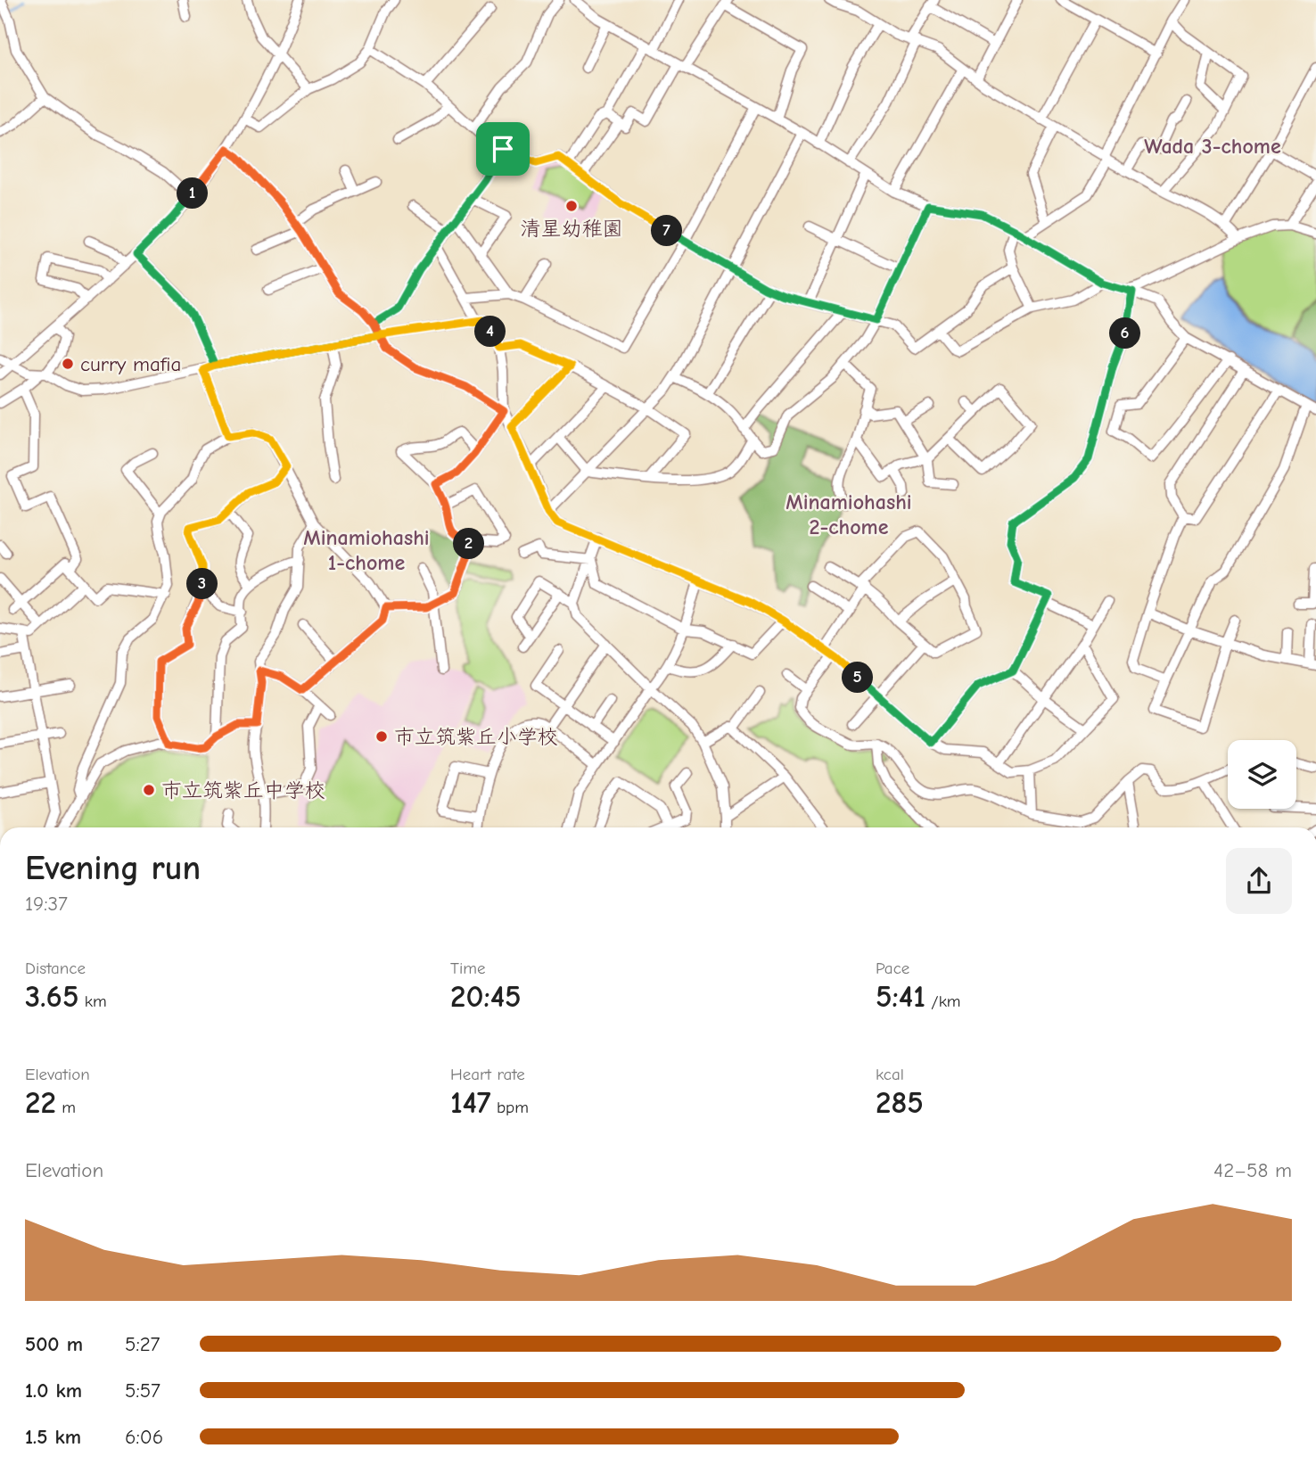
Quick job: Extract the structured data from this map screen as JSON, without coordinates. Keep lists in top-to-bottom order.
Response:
{
  "districts": ["Wada 3-chome", "Minamiohashi 2-chome", "Minamiohashi 1-chome"],
  "places": [
    "清星幼稚園",
    "curry mafia",
    "市立筑紫丘小学校",
    "市立筑紫丘中学校"
  ],
  "page": {
    "pins": [
      "1",
      "7",
      "4",
      "6",
      "2",
      "3",
      "5"
    ],
    "heading": ["Evening run", "19:37"],
    "stats": [
      ["Distance", "3.65 km"],
      ["Time", "20:45"],
      ["Pace", "5:41 /km"],
      ["Elevation", "22 m"],
      ["Heart rate", "147 bpm"],
      ["kcal", "285"]
    ],
    "chart": ["Elevation", "42–58 m"],
    "list": [
      {
        "name": "500 m",
        "note": "5:27"
      },
      {
        "name": "1.0 km",
        "note": "5:57"
      },
      {
        "name": "1.5 km",
        "note": "6:06"
      }
    ]
  }
}
